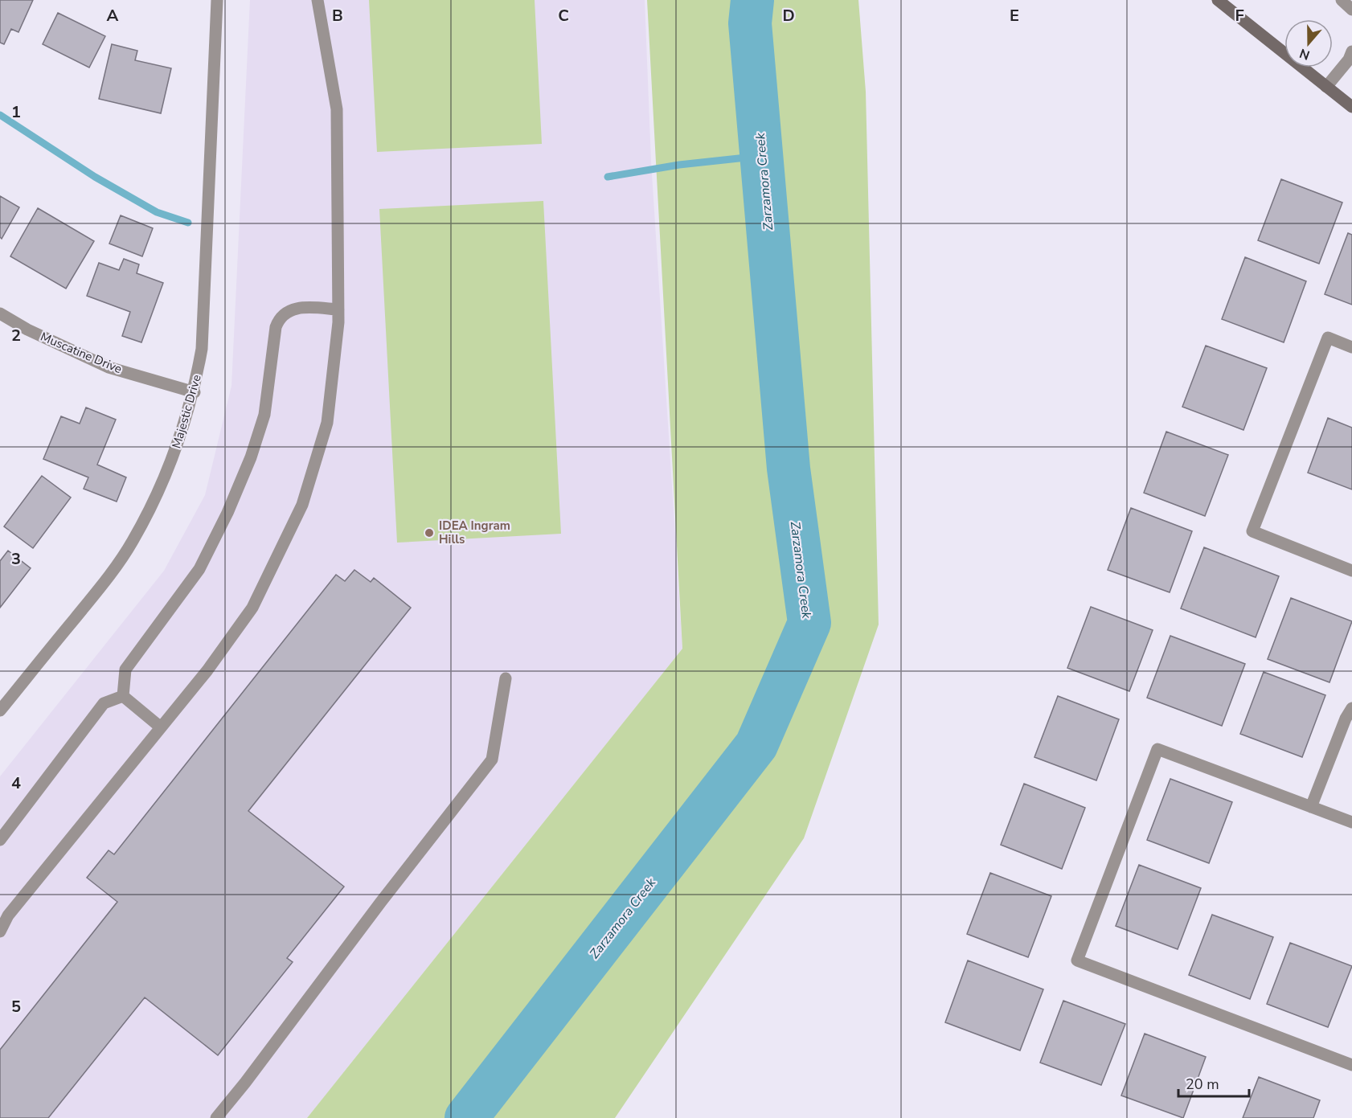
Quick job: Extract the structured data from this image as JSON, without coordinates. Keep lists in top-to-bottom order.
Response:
{
  "streets": {
    "street": ["Muscatine Drive", "Majestic Drive"]
  },
  "crossings": [
    ["Muscatine Drive", "Majestic Drive"]
  ],
  "water": ["Zarzamora Creek"],
  "places": ["IDEA Ingram Hills"],
  "scale_bar": "20 m",
  "north": "bottom",
  "grid": {
    "columns": [
      "A",
      "B",
      "C",
      "D",
      "E",
      "F"
    ],
    "rows": [
      "1",
      "2",
      "3",
      "4",
      "5"
    ]
  }
}
